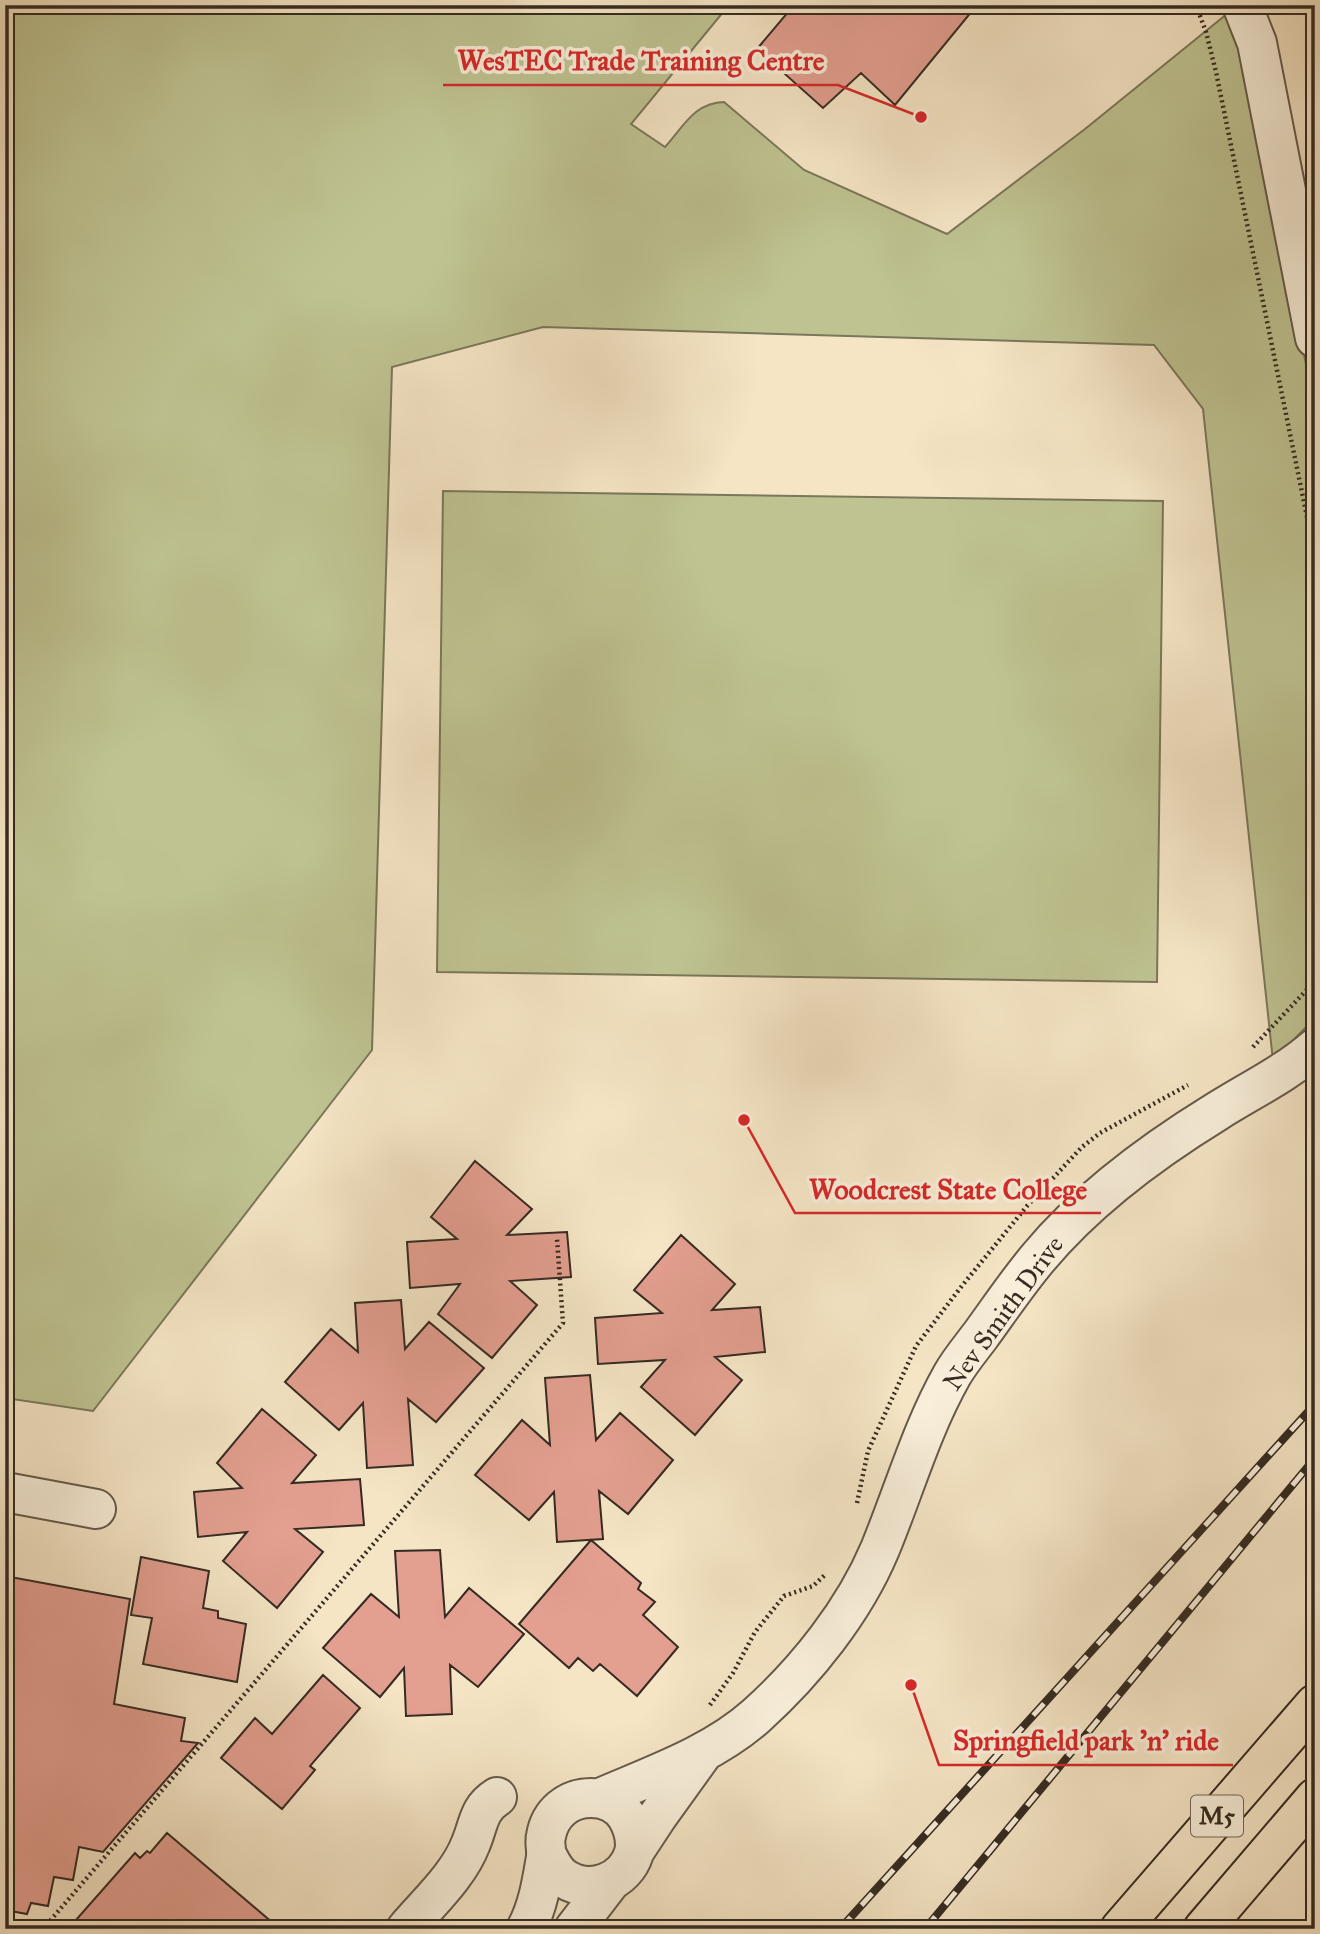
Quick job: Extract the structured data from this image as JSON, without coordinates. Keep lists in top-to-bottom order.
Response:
{
  "streets": {
    "highway": ["M5"],
    "street": ["Nev Smith Drive"]
  },
  "places": ["WesTEC Trade Training Centre", "Woodcrest State College", "Springfield park 'n' ride"]
}
